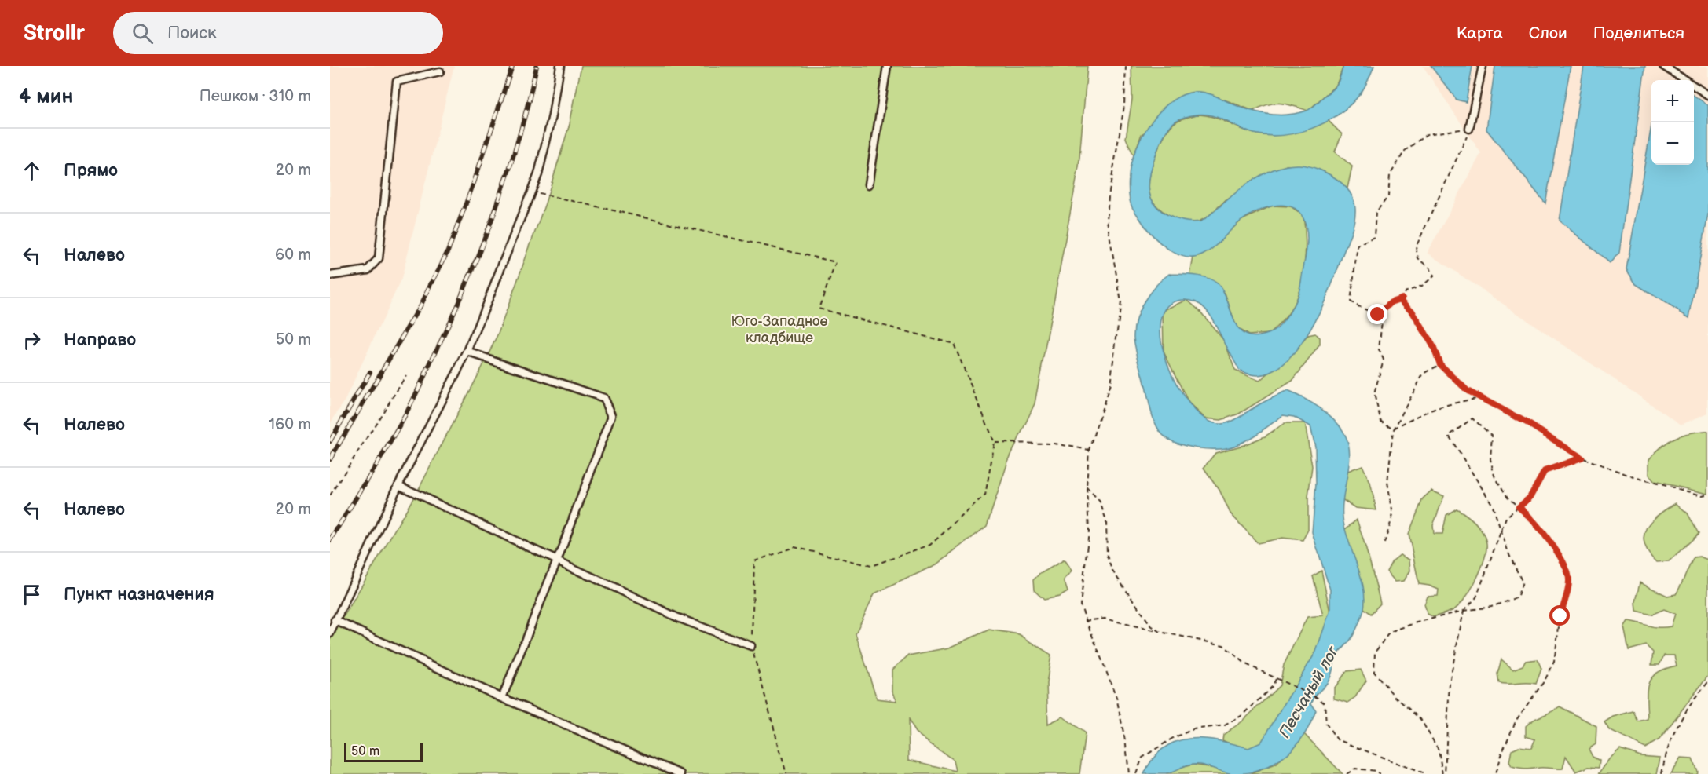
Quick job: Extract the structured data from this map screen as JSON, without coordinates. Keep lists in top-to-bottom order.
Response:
{
  "water": ["Песчаный лог"],
  "parks": ["Юго-Западное кладбище"],
  "scale_bar": "50 m",
  "page": {
    "header": "Strollr",
    "search": "Поиск",
    "nav": ["Карта", "Слои", "Поделиться"],
    "heading": ["4 мин", "Пешком · 310 m"],
    "map_buttons": ["+", "−"],
    "list": [
      ["Прямо", "20 m"],
      ["Налево", "60 m"],
      ["Направо", "50 m"],
      ["Налево", "160 m"],
      ["Налево", "20 m"],
      "Пункт назначения"
    ],
    "scale": "50 m"
  }
}
